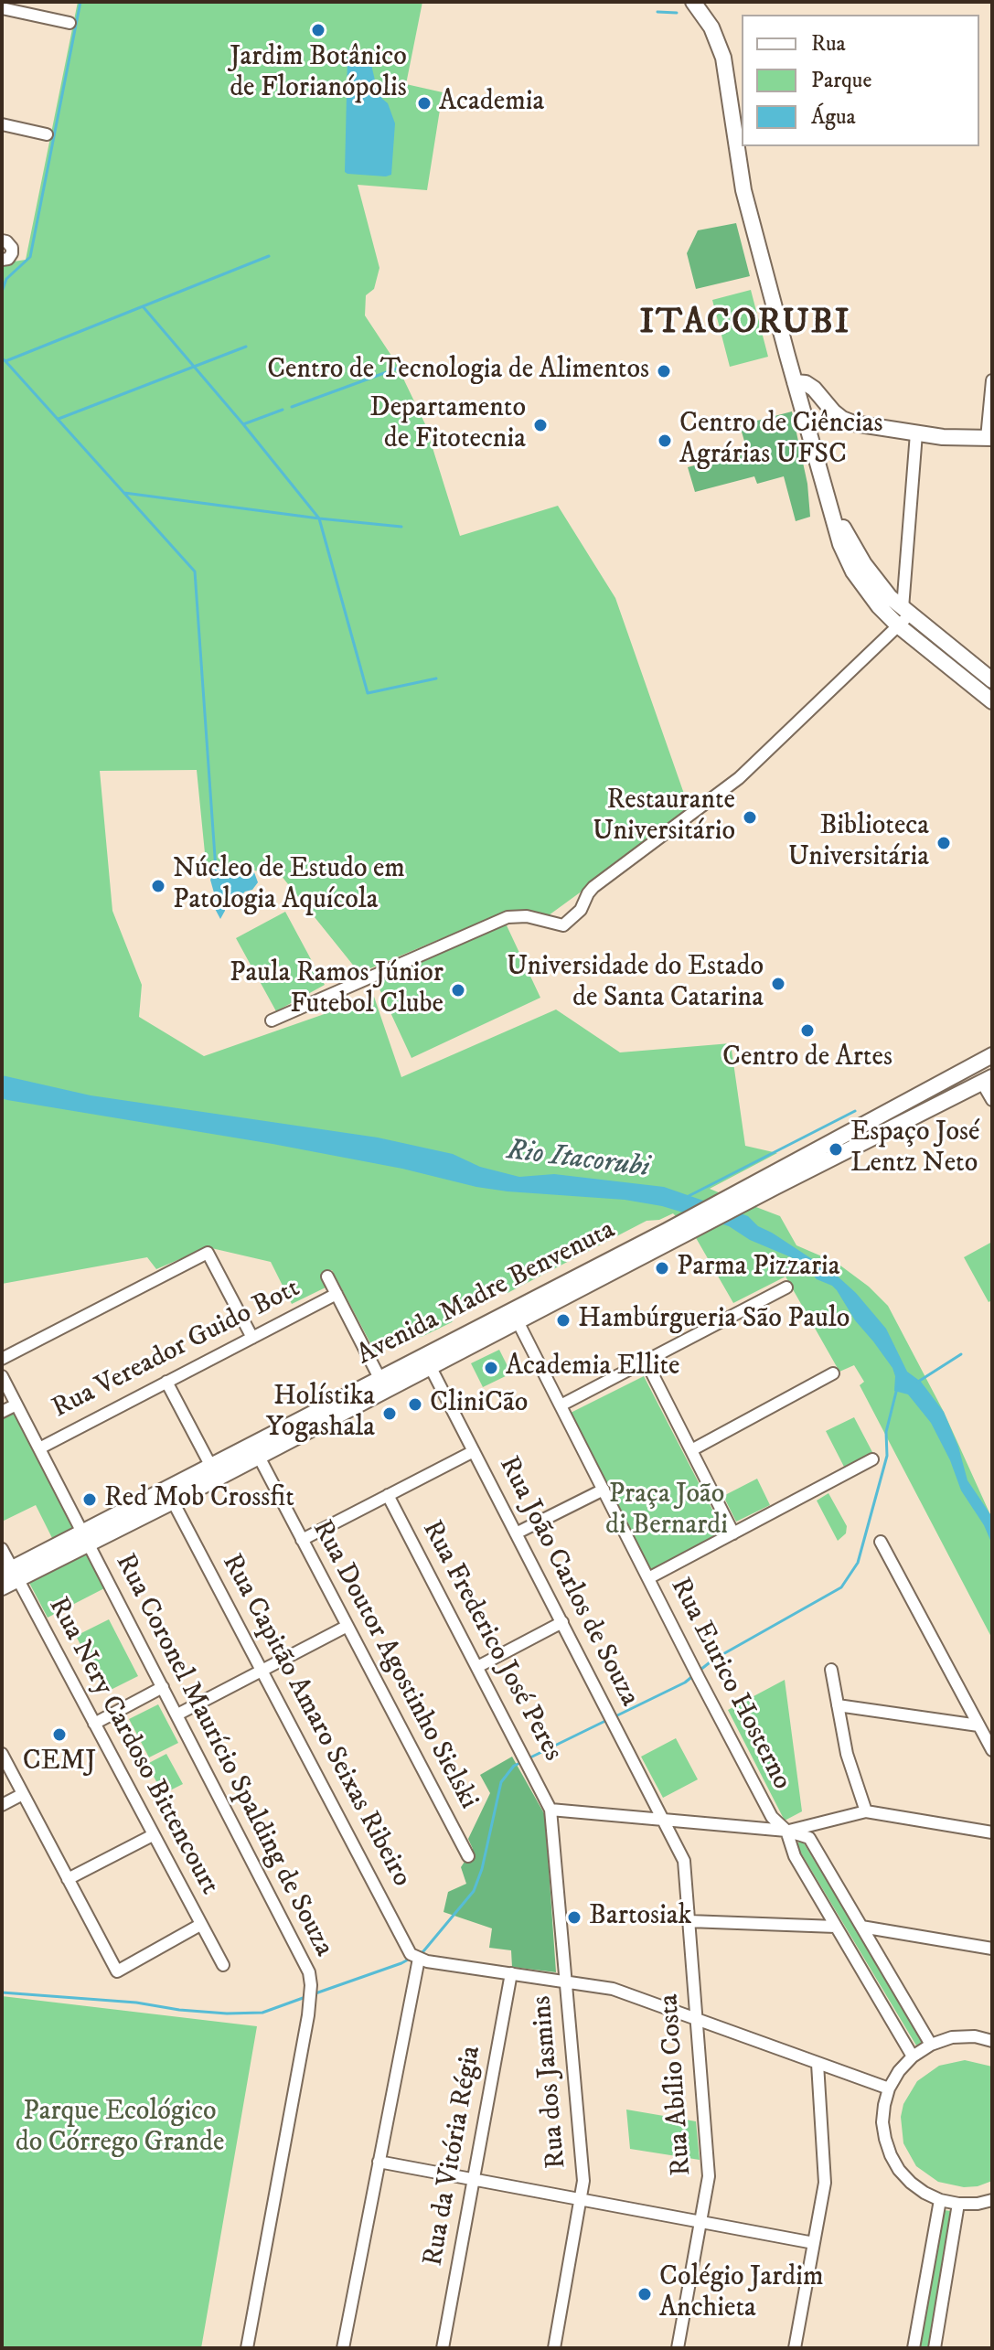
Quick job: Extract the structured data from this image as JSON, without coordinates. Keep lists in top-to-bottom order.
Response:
{
  "streets": {
    "main road": ["Avenida Madre Benvenuta"],
    "street": [
      "Rua Vereador Guido Bott",
      "Rua João Carlos de Souza",
      "Rua Frederico José Peres",
      "Rua Doutor Agostinho Sielski",
      "Rua Eurico Hosterno",
      "Rua Capitão Amaro Seixas Ribeiro",
      "Rua Nery Cardoso Bittencourt",
      "Rua Coronel Maurício Spalding de Souza",
      "Rua dos Jasmins",
      "Rua Abílio Costa",
      "Rua da Vitória Régia"
    ]
  },
  "crossings": [
    ["Avenida Madre Benvenuta", "Rua João Carlos de Souza"],
    ["Avenida Madre Benvenuta", "Rua Doutor Agostinho Sielski"],
    ["Avenida Madre Benvenuta", "Rua Eurico Hosterno"],
    ["Avenida Madre Benvenuta", "Rua Capitão Amaro Seixas Ribeiro"],
    ["Avenida Madre Benvenuta", "Rua Nery Cardoso Bittencourt"],
    ["Avenida Madre Benvenuta", "Rua Coronel Maurício Spalding de Souza"],
    ["Rua Vereador Guido Bott", "Rua Coronel Maurício Spalding de Souza"],
    ["Rua João Carlos de Souza", "Rua Abílio Costa"],
    ["Rua Frederico José Peres", "Rua dos Jasmins"]
  ],
  "districts": ["ITACORUBI"],
  "water": ["Rio Itacorubi"],
  "parks": ["Praça João di Bernardi", "Parque Ecológico do Córrego Grande"],
  "places": [
    "Jardim Botânico de Florianópolis",
    "Academia",
    "Centro de Tecnologia de Alimentos",
    "Departamento de Fitotecnia",
    "Centro de Ciências Agrárias UFSC",
    "Restaurante Universitário",
    "Biblioteca Universitária",
    "Núcleo de Estudo em Patologia Aquícola",
    "Universidade do Estado de Santa Catarina",
    "Paula Ramos Júnior Futebol Clube",
    "Centro de Artes",
    "Espaço José Lentz Neto",
    "Parma Pizzaria",
    "Hambúrgueria São Paulo",
    "Academia Ellite",
    "CliniCão",
    "Holístika Yogashala",
    "Red Mob Crossfit",
    "CEMJ",
    "Bartosiak",
    "Colégio Jardim Anchieta"
  ],
  "legend": ["Rua", "Parque", "Água"]
}
